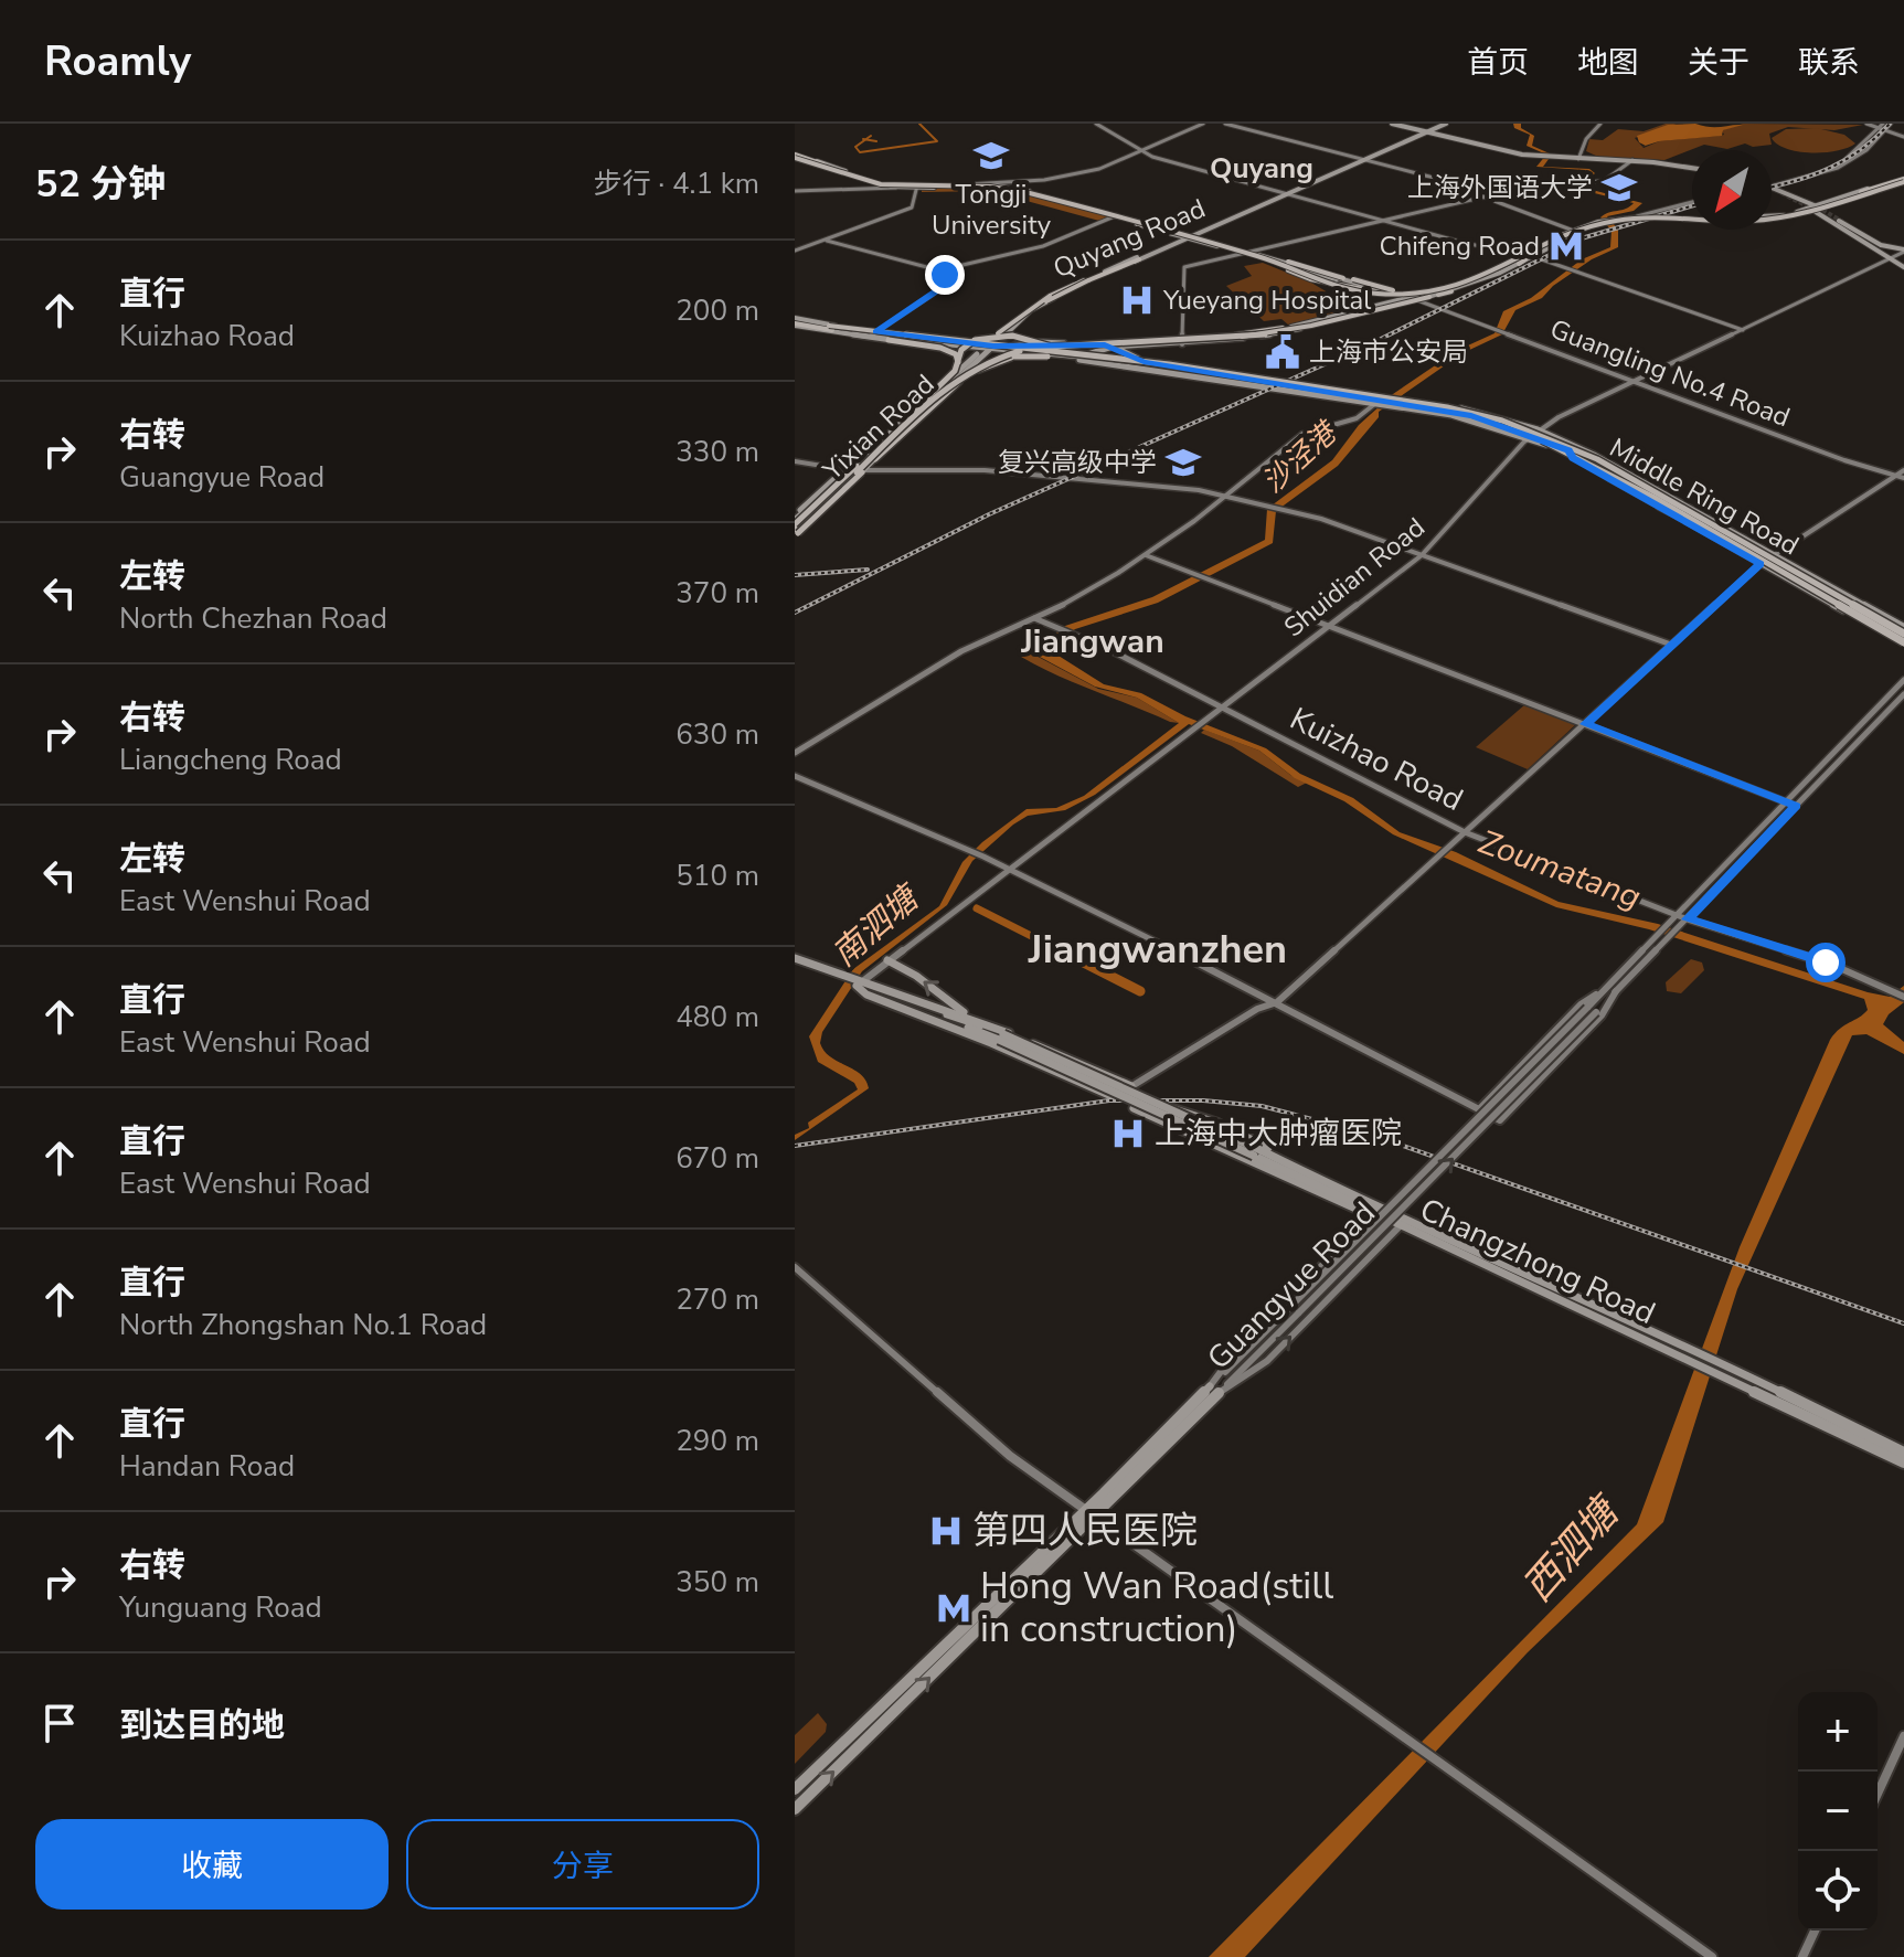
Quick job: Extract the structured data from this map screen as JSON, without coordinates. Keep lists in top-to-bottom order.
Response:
{
  "streets": {
    "highway": ["Middle Ring Road"],
    "main road": ["Quyang Road", "Yixian Road", "Changzhong Road"],
    "street": [
      "Guangling No.4 Road",
      "Shuidian Road",
      "Kuizhao Road",
      "Guangyue Road"
    ]
  },
  "crossings": [
    ["Quyang Road", "Yixian Road"],
    ["Guangling No.4 Road", "Shuidian Road"],
    ["Shuidian Road", "Kuizhao Road"],
    ["Shuidian Road", "Changzhong Road"],
    ["Kuizhao Road", "Guangyue Road"],
    ["Changzhong Road", "Guangyue Road"]
  ],
  "districts": ["Quyang", "Jiangwan", "Jiangwanzhen"],
  "water": [
    "沙泾港",
    "Zoumatang",
    "南泗塘",
    "西泗塘"
  ],
  "places": {
    "school or university": ["Tongji University", "上海外国语大学", "复兴高级中学"],
    "metro station": ["Chifeng Road", "Hong Wan Road(still in construction)"],
    "hospital": ["Yueyang Hospital", "上海中大肿瘤医院", "第四人民医院"],
    "public building": ["上海市公安局"]
  },
  "north": "bottom left",
  "page": {
    "header": "Roamly",
    "nav": [
      "首页",
      "地图",
      "关于",
      "联系"
    ],
    "heading": ["52 分钟", "步行 · 4.1 km"],
    "list": [
      ["直行", "Kuizhao Road", "200 m"],
      ["右转", "Guangyue Road", "330 m"],
      ["左转", "North Chezhan Road", "370 m"],
      ["右转", "Liangcheng Road", "630 m"],
      ["左转", "East Wenshui Road", "510 m"],
      ["直行", "East Wenshui Road", "480 m"],
      ["直行", "East Wenshui Road", "670 m"],
      ["直行", "North Zhongshan No.1 Road", "270 m"],
      ["直行", "Handan Road", "290 m"],
      ["右转", "Yunguang Road", "350 m"],
      "到达目的地"
    ],
    "map_buttons": ["+", "−"],
    "buttons": ["收藏", "分享"]
  }
}
